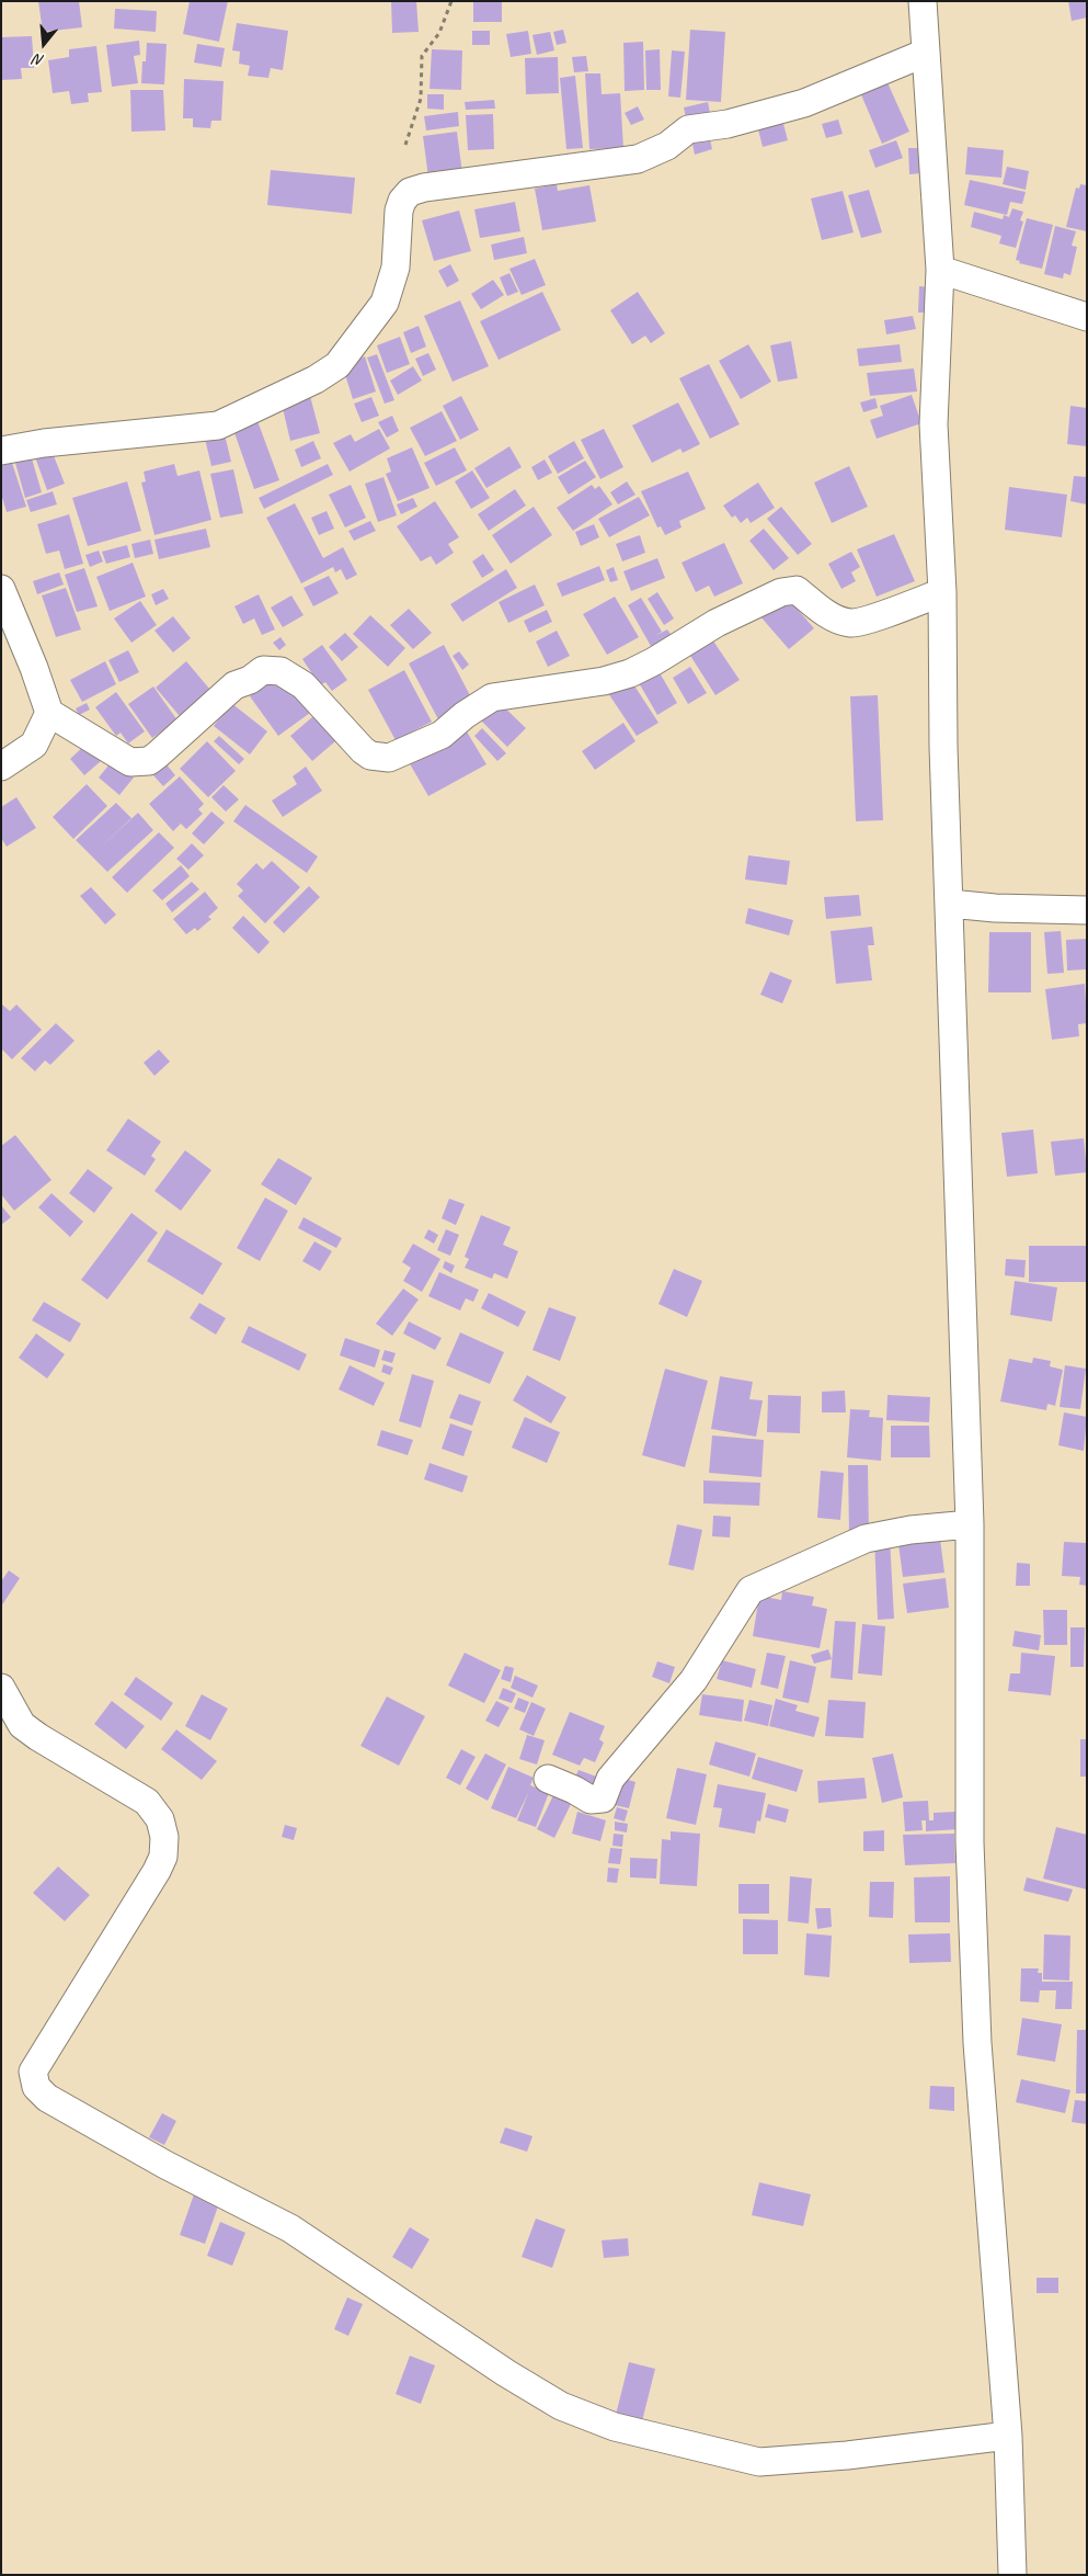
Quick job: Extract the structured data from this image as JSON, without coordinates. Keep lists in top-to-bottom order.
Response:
{
  "north": "bottom"
}
